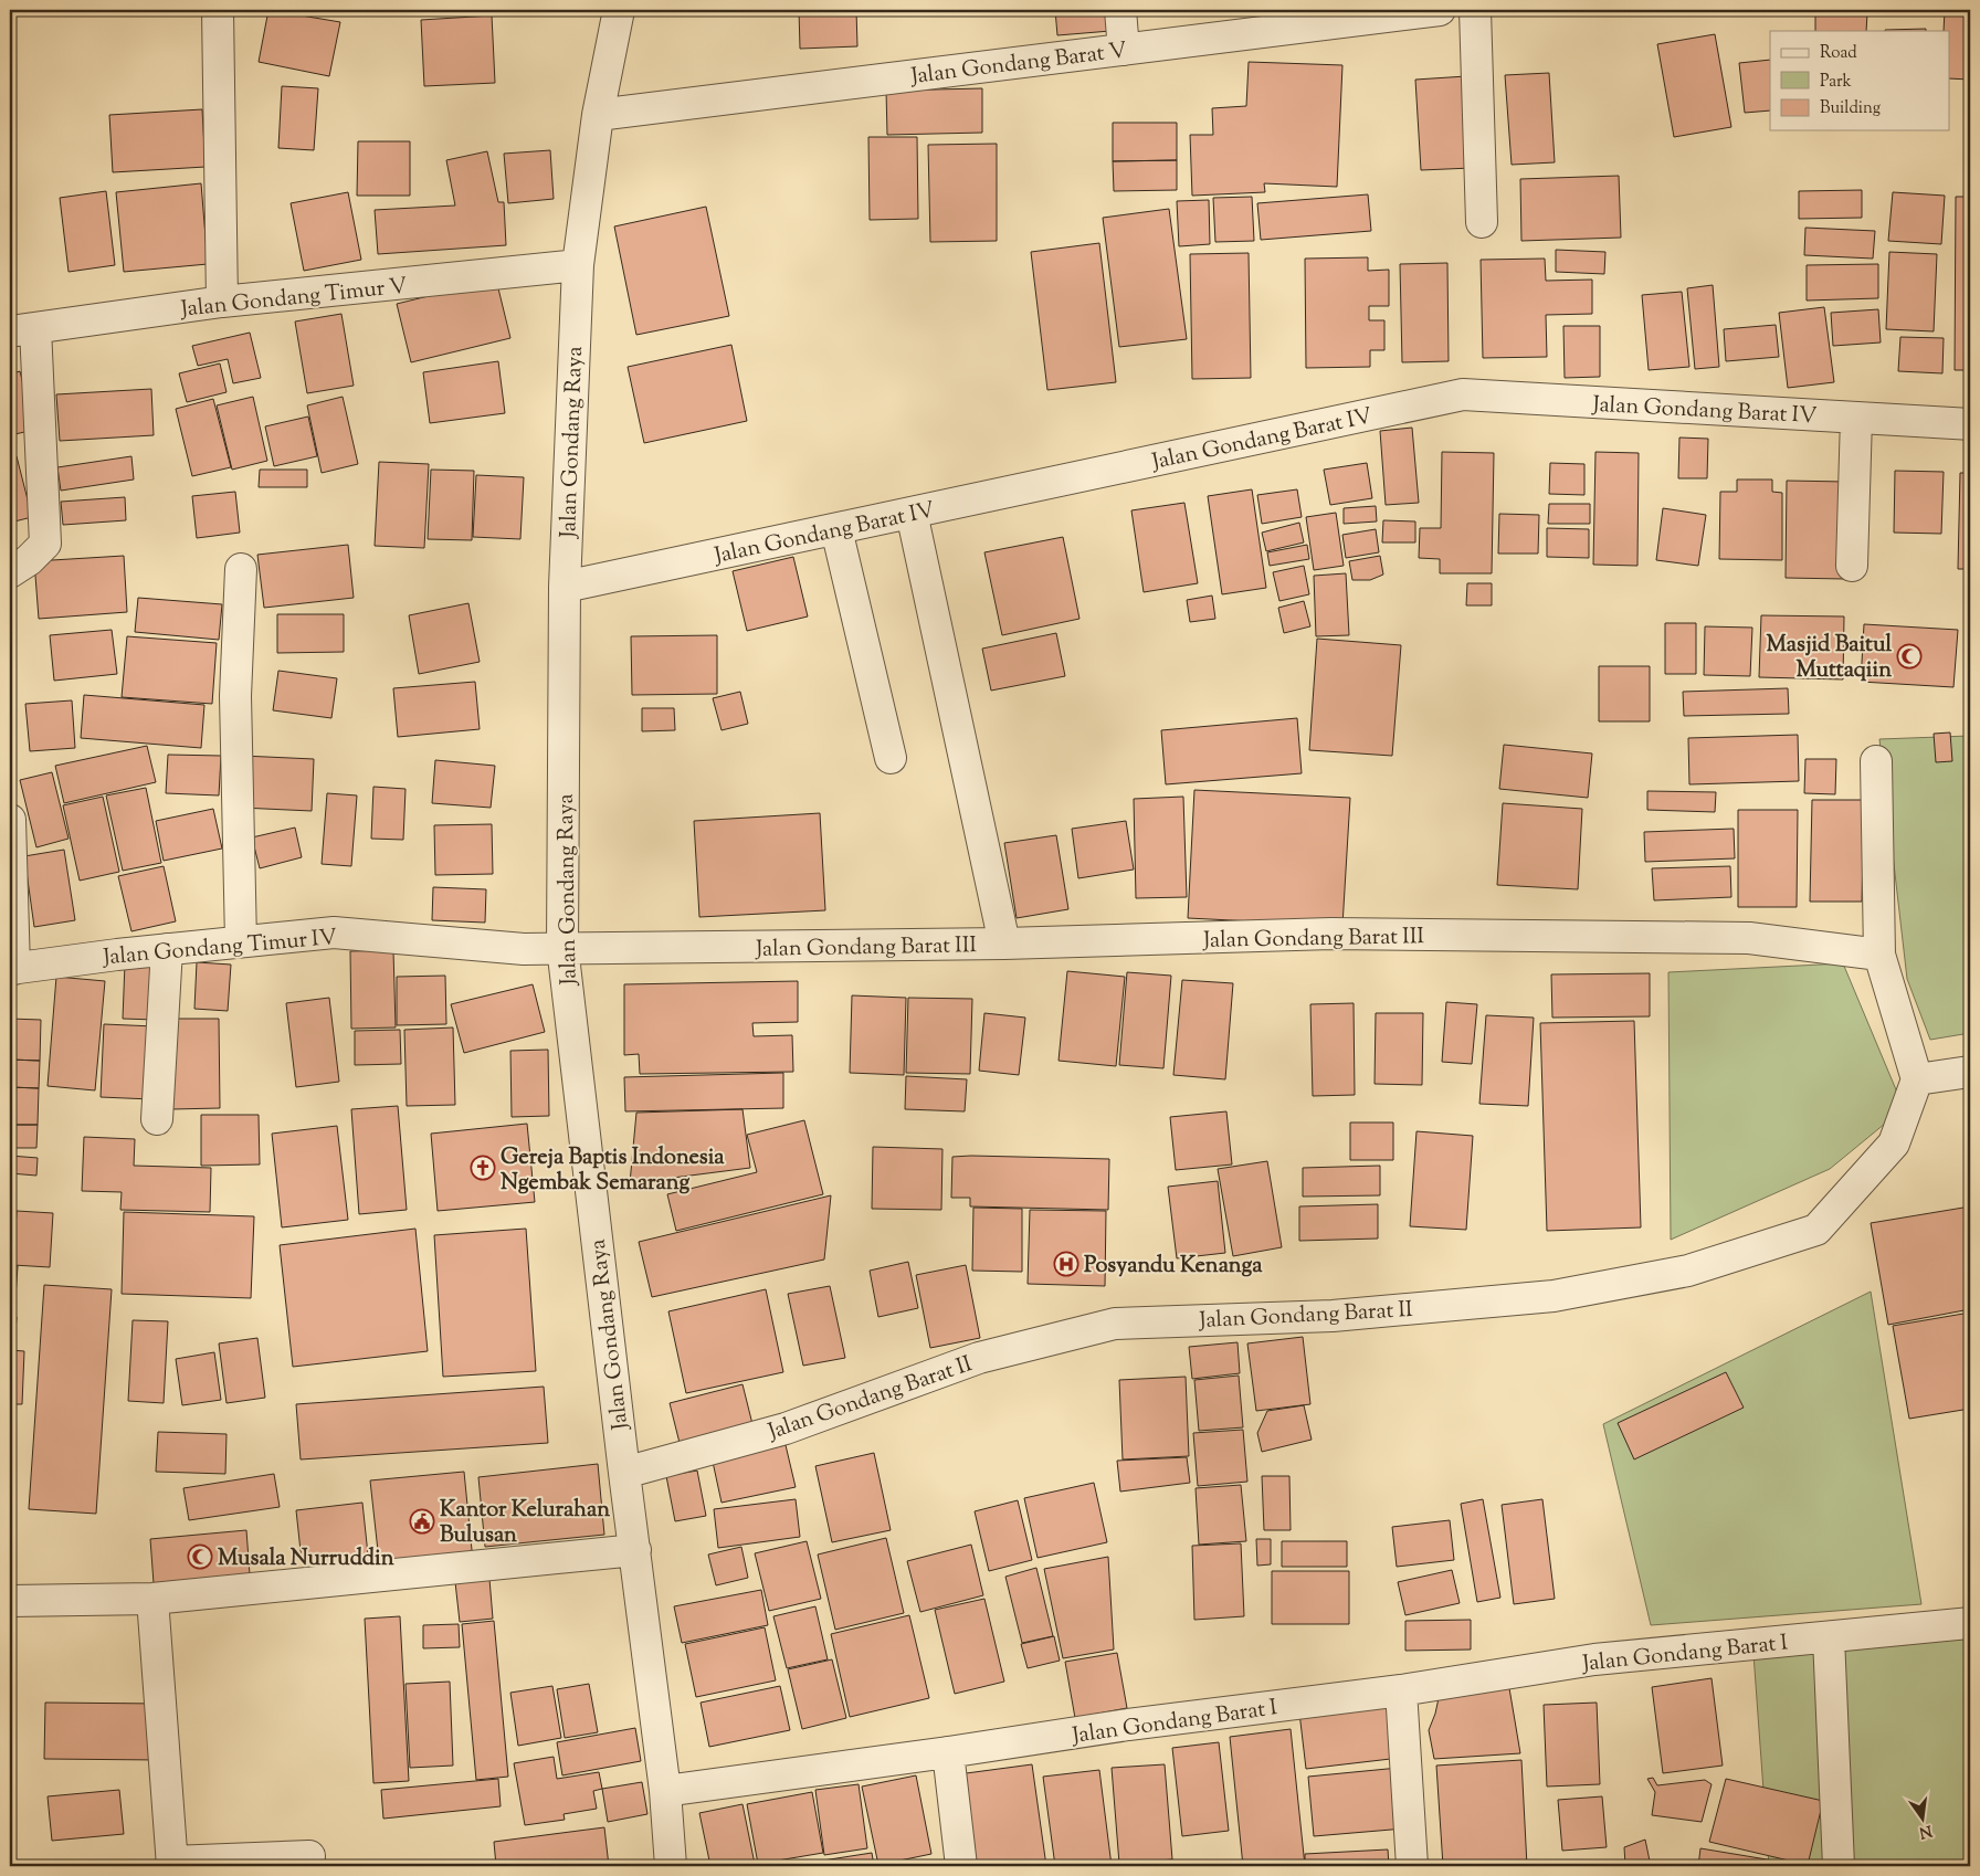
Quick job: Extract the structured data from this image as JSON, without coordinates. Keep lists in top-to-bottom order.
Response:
{
  "streets": {
    "street": [
      "Jalan Gondang Barat V",
      "Jalan Gondang Timur V",
      "Jalan Gondang Barat IV",
      "Jalan Gondang Raya",
      "Jalan Gondang Barat III",
      "Jalan Gondang Timur IV",
      "Jalan Gondang Barat II",
      "Jalan Gondang Barat I"
    ]
  },
  "crossings": [
    ["Jalan Gondang Barat V", "Jalan Gondang Raya"],
    ["Jalan Gondang Timur V", "Jalan Gondang Raya"],
    ["Jalan Gondang Barat IV", "Jalan Gondang Raya"],
    ["Jalan Gondang Raya", "Jalan Gondang Barat III"],
    ["Jalan Gondang Raya", "Jalan Gondang Timur IV"],
    ["Jalan Gondang Raya", "Jalan Gondang Barat II"],
    ["Jalan Gondang Raya", "Jalan Gondang Barat I"],
    ["Jalan Gondang Barat III", "Jalan Gondang Timur IV"]
  ],
  "places": {
    "mosque": ["Masjid Baitul Muttaqiin", "Musala Nurruddin"],
    "church": ["Gereja Baptis Indonesia Ngembak Semarang"],
    "hospital": ["Posyandu Kenanga"],
    "public building": ["Kantor Kelurahan Bulusan"]
  },
  "legend": ["Road", "Park", "Building"],
  "north": "bottom"
}
